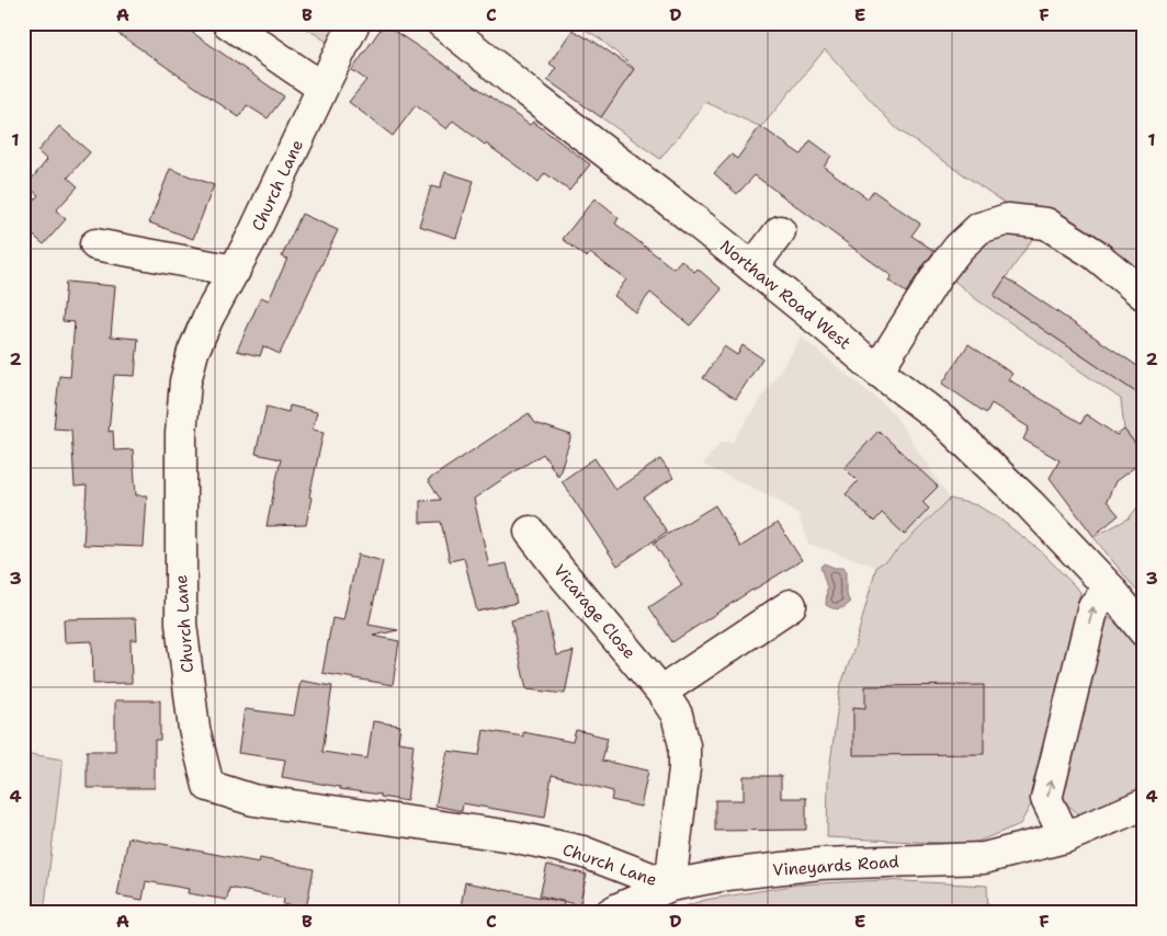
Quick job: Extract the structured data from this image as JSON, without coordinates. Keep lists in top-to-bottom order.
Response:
{
  "streets": {
    "street": [
      "Church Lane",
      "Northaw Road West",
      "Vicarage Close",
      "Vineyards Road"
    ]
  },
  "crossings": [
    ["Church Lane", "Vicarage Close"],
    ["Church Lane", "Vineyards Road"],
    ["Vicarage Close", "Vineyards Road"]
  ],
  "grid": {
    "columns": [
      "A",
      "B",
      "C",
      "D",
      "E",
      "F"
    ],
    "rows": [
      "1",
      "2",
      "3",
      "4"
    ]
  }
}
